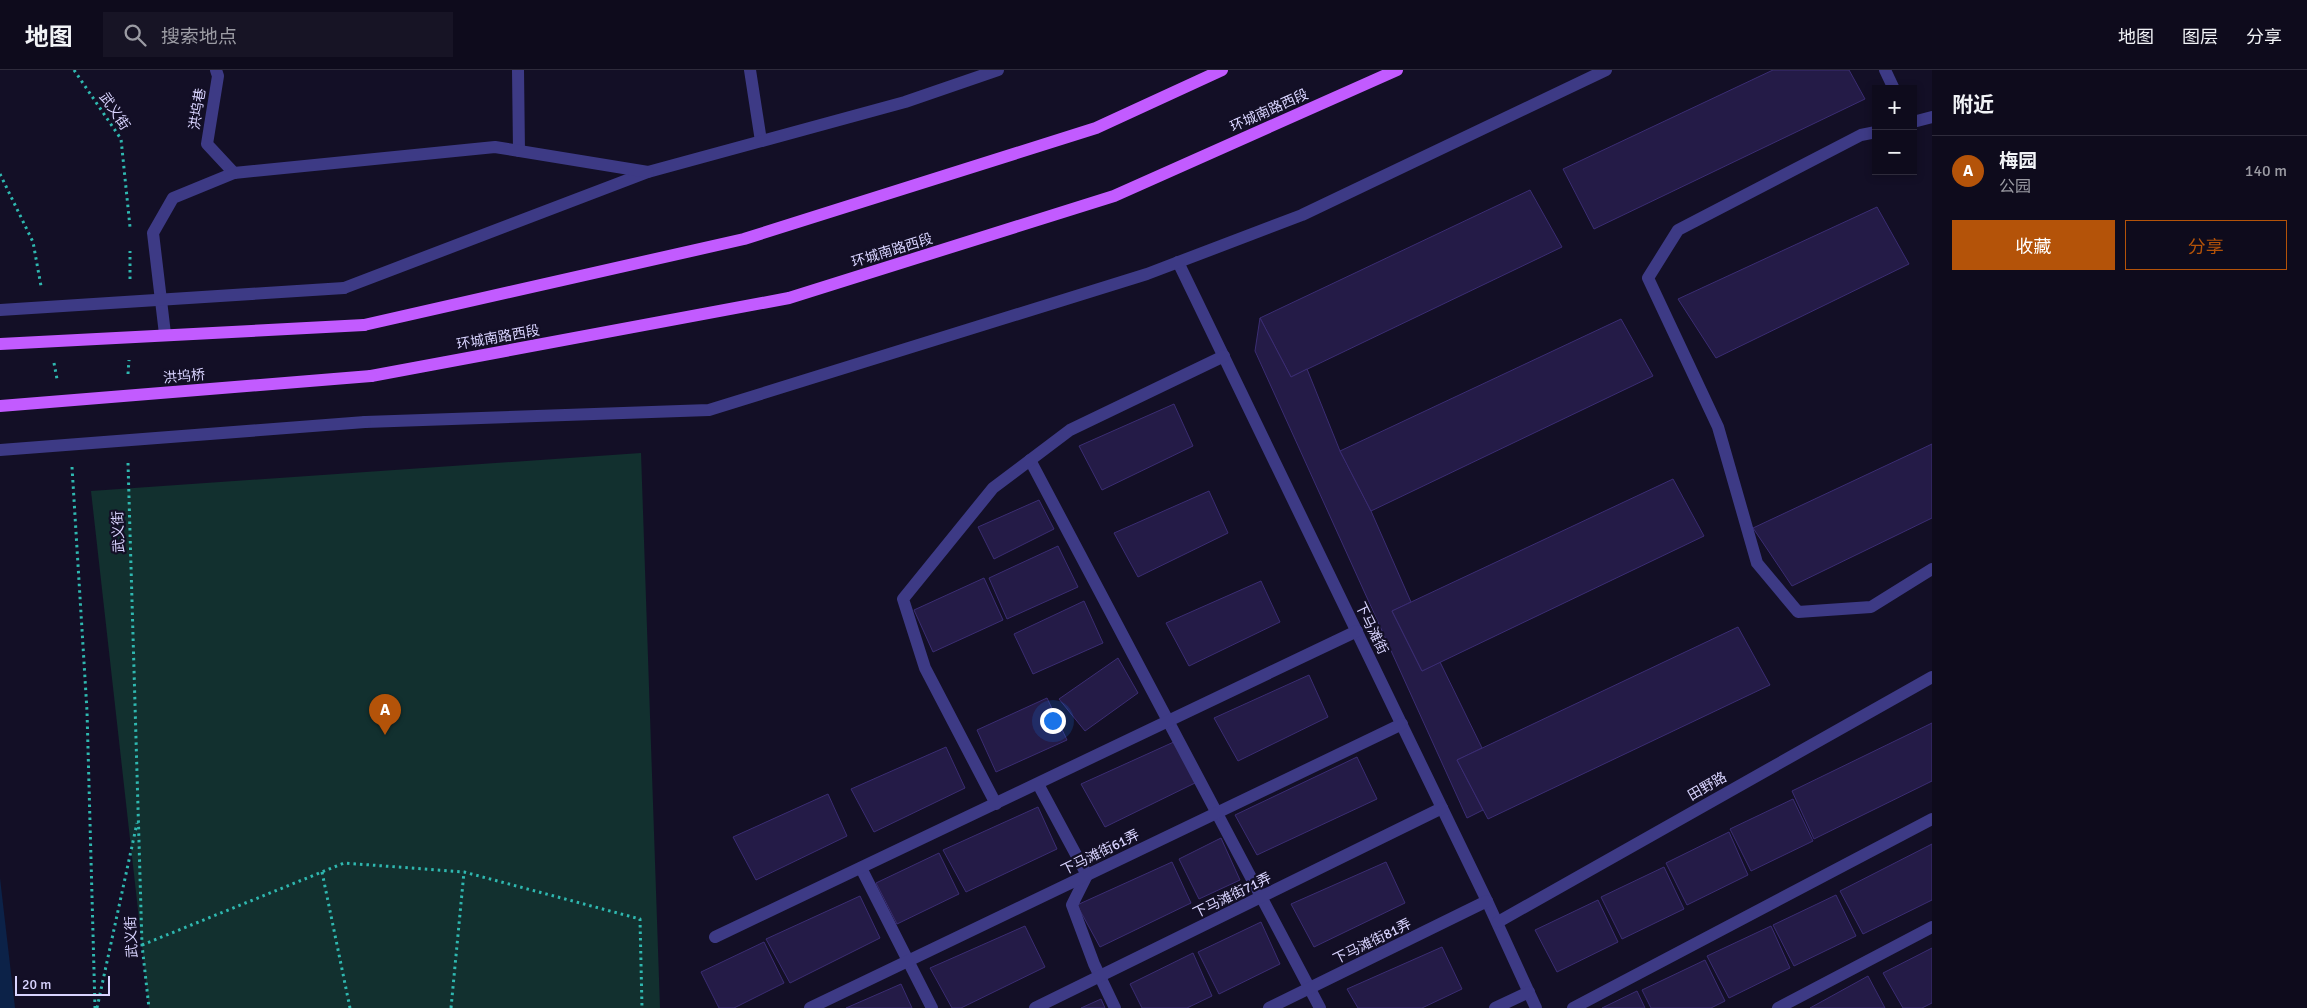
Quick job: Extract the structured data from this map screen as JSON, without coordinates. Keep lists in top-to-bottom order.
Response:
{
  "streets": {
    "main road": ["环城南路西段", "洪坞桥"],
    "street": [
      "洪坞巷",
      "下马滩街",
      "田野路",
      "下马滩街61弄",
      "下马滩街71弄",
      "下马滩街81弄"
    ],
    "path": ["武义街"]
  },
  "crossings": [
    ["环城南路西段", "洪坞桥"],
    ["下马滩街", "田野路"],
    ["下马滩街", "下马滩街61弄"],
    ["下马滩街", "下马滩街71弄"],
    ["下马滩街", "下马滩街81弄"]
  ],
  "scale_bar": "20 m",
  "page": {
    "header": "地图",
    "search": "搜索地点",
    "nav": ["地图", "图层", "分享"],
    "heading": "附近",
    "map_buttons": ["+", "−"],
    "list": [
      {
        "mark": "A",
        "name": "梅园",
        "note": "公园",
        "value": "140 m"
      }
    ],
    "buttons": ["收藏", "分享"],
    "pins": "A",
    "scale": "20 m"
  }
}
